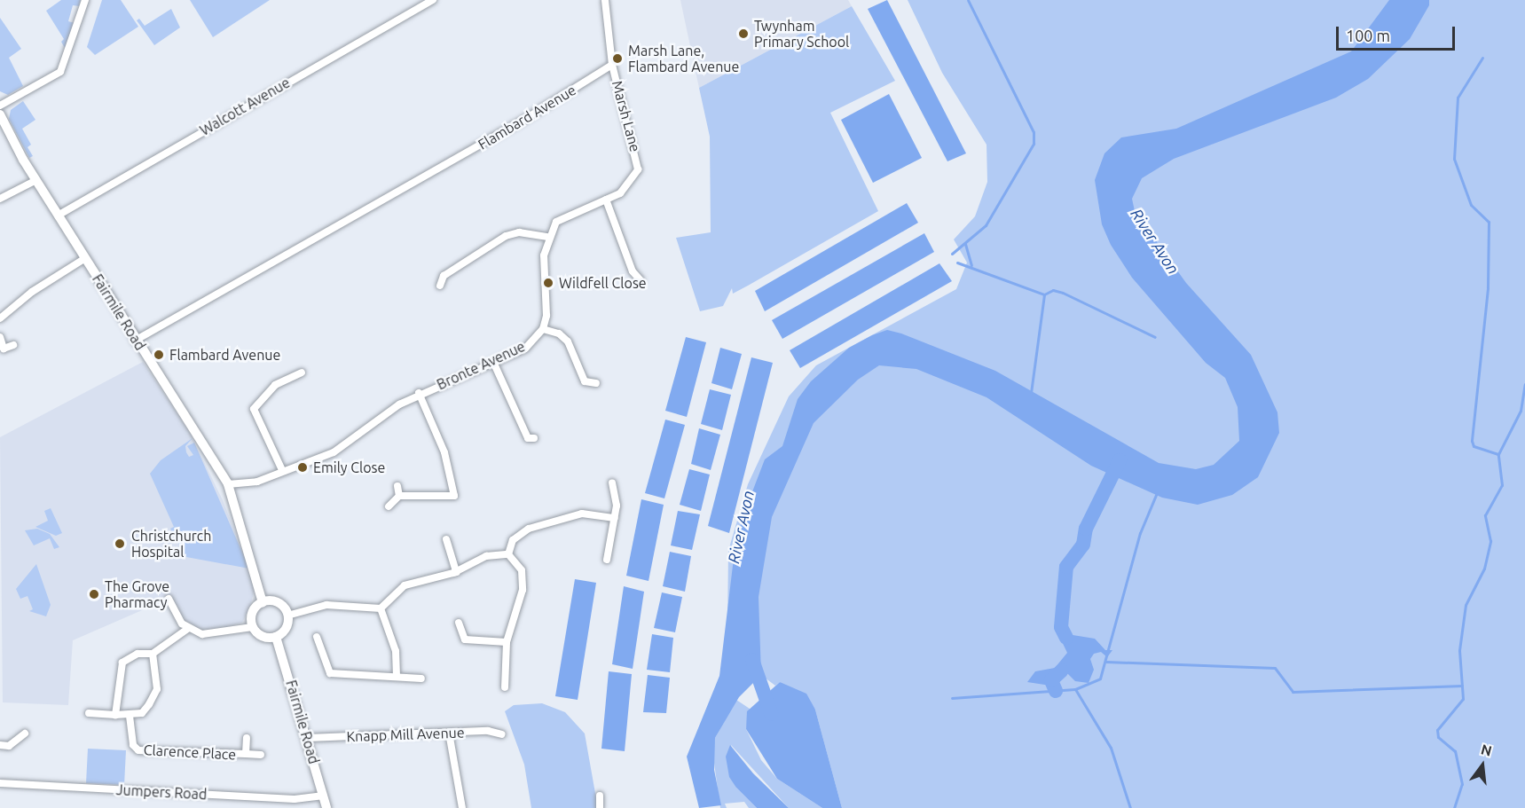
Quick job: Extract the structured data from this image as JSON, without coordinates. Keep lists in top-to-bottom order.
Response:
{
  "streets": {
    "main road": ["Fairmile Road"],
    "street": [
      "Walcott Avenue",
      "Marsh Lane",
      "Flambard Avenue",
      "Bronte Avenue",
      "Knapp Mill Avenue",
      "Clarence Place",
      "Jumpers Road"
    ]
  },
  "crossings": [
    ["Walcott Avenue", "Fairmile Road"],
    ["Marsh Lane", "Flambard Avenue"],
    ["Flambard Avenue", "Fairmile Road"],
    ["Fairmile Road", "Bronte Avenue"],
    ["Fairmile Road", "Knapp Mill Avenue"],
    ["Fairmile Road", "Jumpers Road"]
  ],
  "water": ["River Avon"],
  "places": [
    "Twynham Primary School",
    "Marsh Lane, Flambard Avenue",
    "Wildfell Close",
    "Flambard Avenue",
    "Emily Close",
    "Christchurch Hospital",
    "The Grove Pharmacy"
  ],
  "scale_bar": "100 m",
  "north": "top"
}
